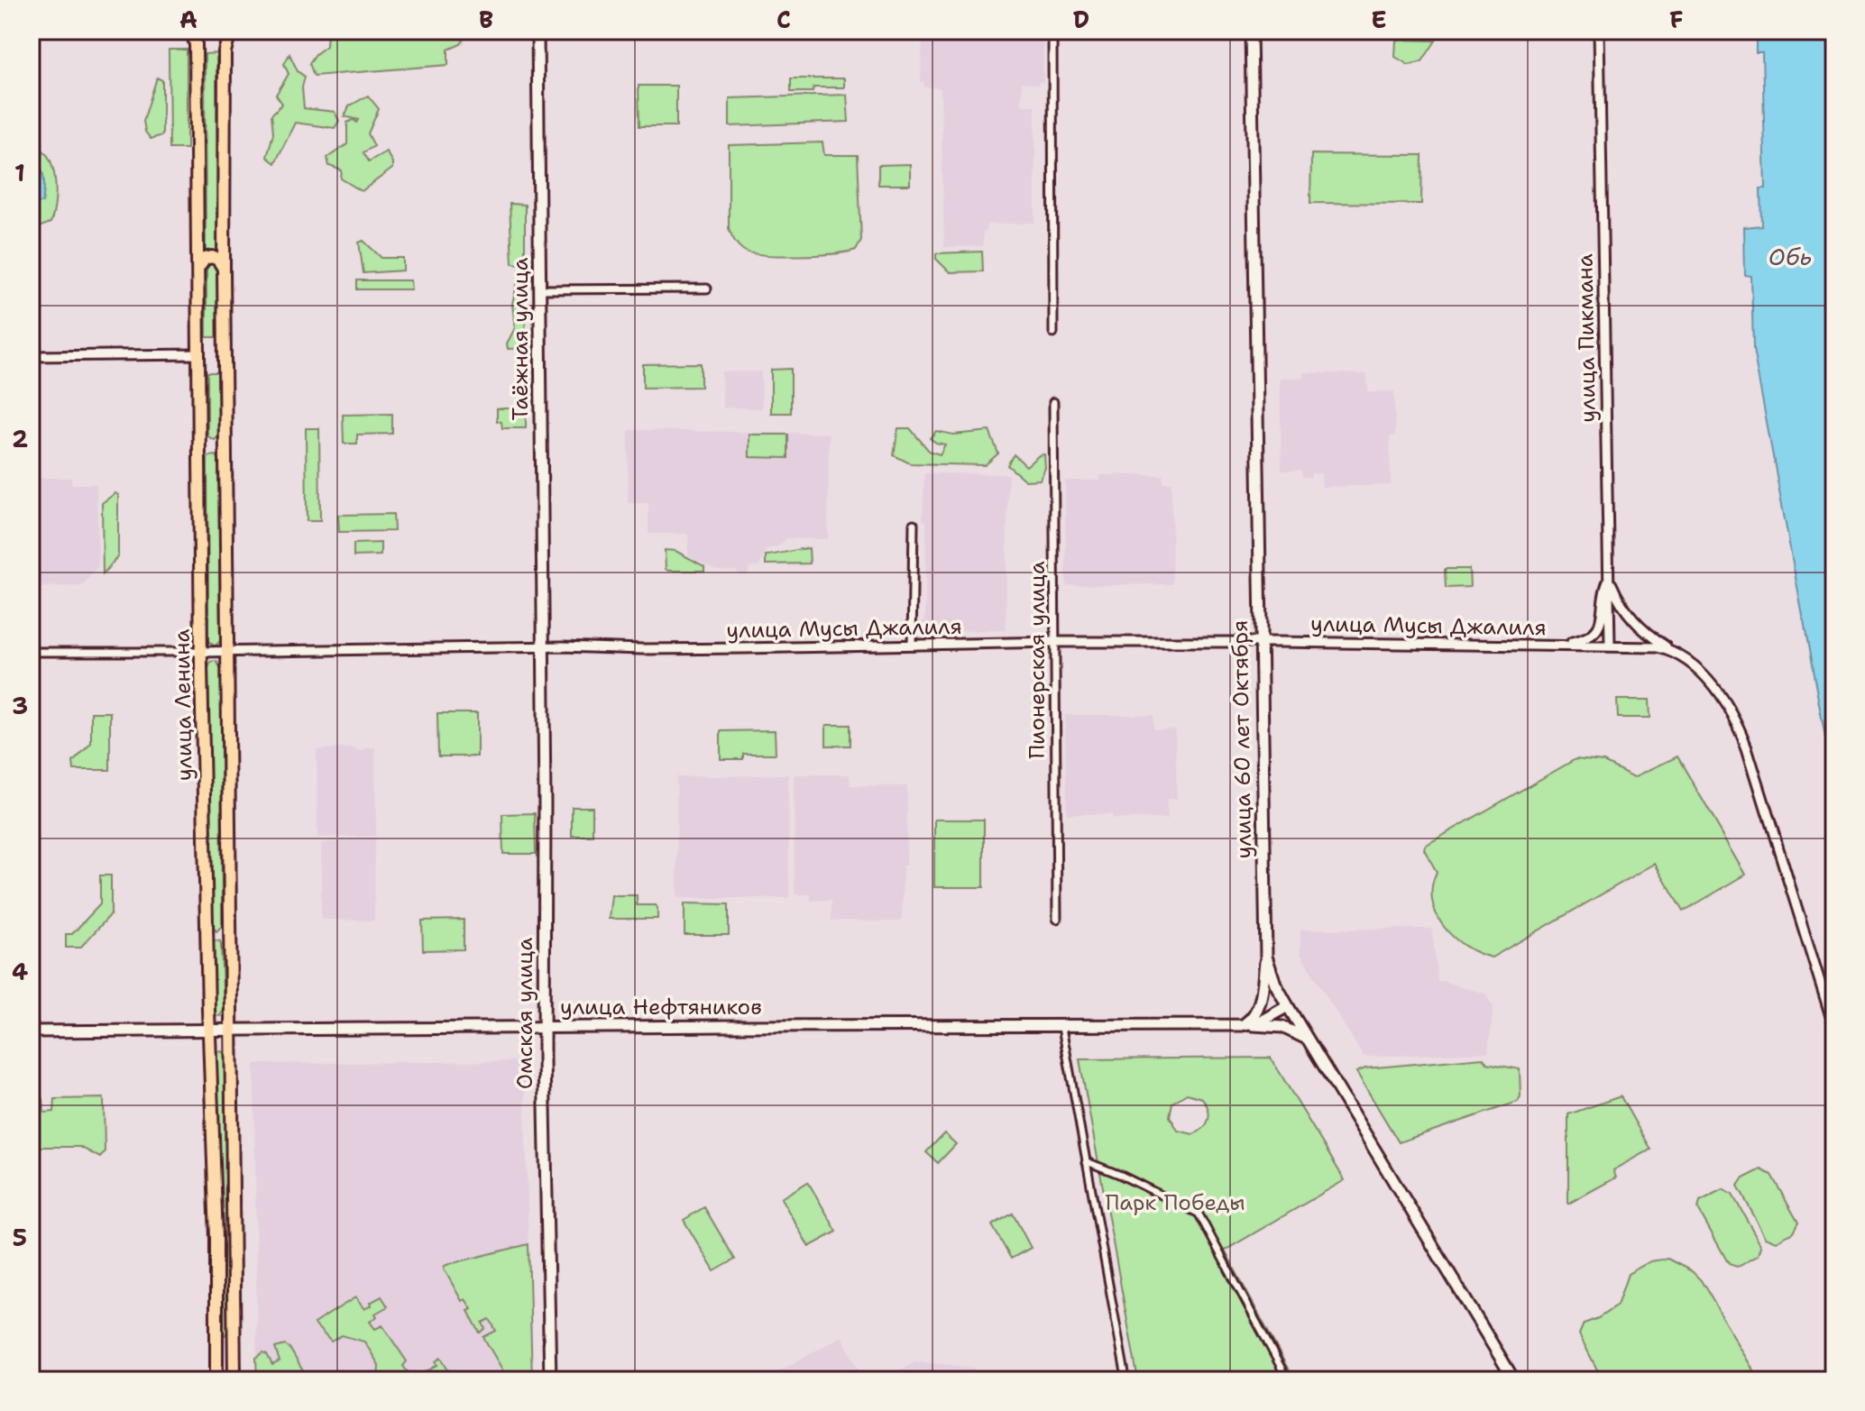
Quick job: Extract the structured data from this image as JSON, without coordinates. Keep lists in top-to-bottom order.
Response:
{
  "streets": {
    "main road": [
      "Таёжная улица",
      "улица Ленина",
      "улица 60 лет Октября",
      "улица Нефтяников",
      "Омская улица"
    ],
    "street": ["улица Пикмана", "улица Мусы Джалиля", "Пионерская улица"]
  },
  "crossings": [
    ["улица Пикмана", "улица Мусы Джалиля"],
    ["Таёжная улица", "улица Мусы Джалиля"],
    ["Таёжная улица", "Омская улица"],
    ["улица Мусы Джалиля", "Пионерская улица"],
    ["улица Мусы Джалиля", "улица Ленина"],
    ["улица Мусы Джалиля", "улица 60 лет Октября"],
    ["улица Мусы Джалиля", "Омская улица"],
    ["улица Ленина", "улица Нефтяников"],
    ["улица 60 лет Октября", "улица Нефтяников"],
    ["улица Нефтяников", "Омская улица"]
  ],
  "water": ["Обь"],
  "parks": ["Парк Победы"],
  "grid": {
    "columns": [
      "A",
      "B",
      "C",
      "D",
      "E",
      "F"
    ],
    "rows": [
      "1",
      "2",
      "3",
      "4",
      "5"
    ]
  }
}
